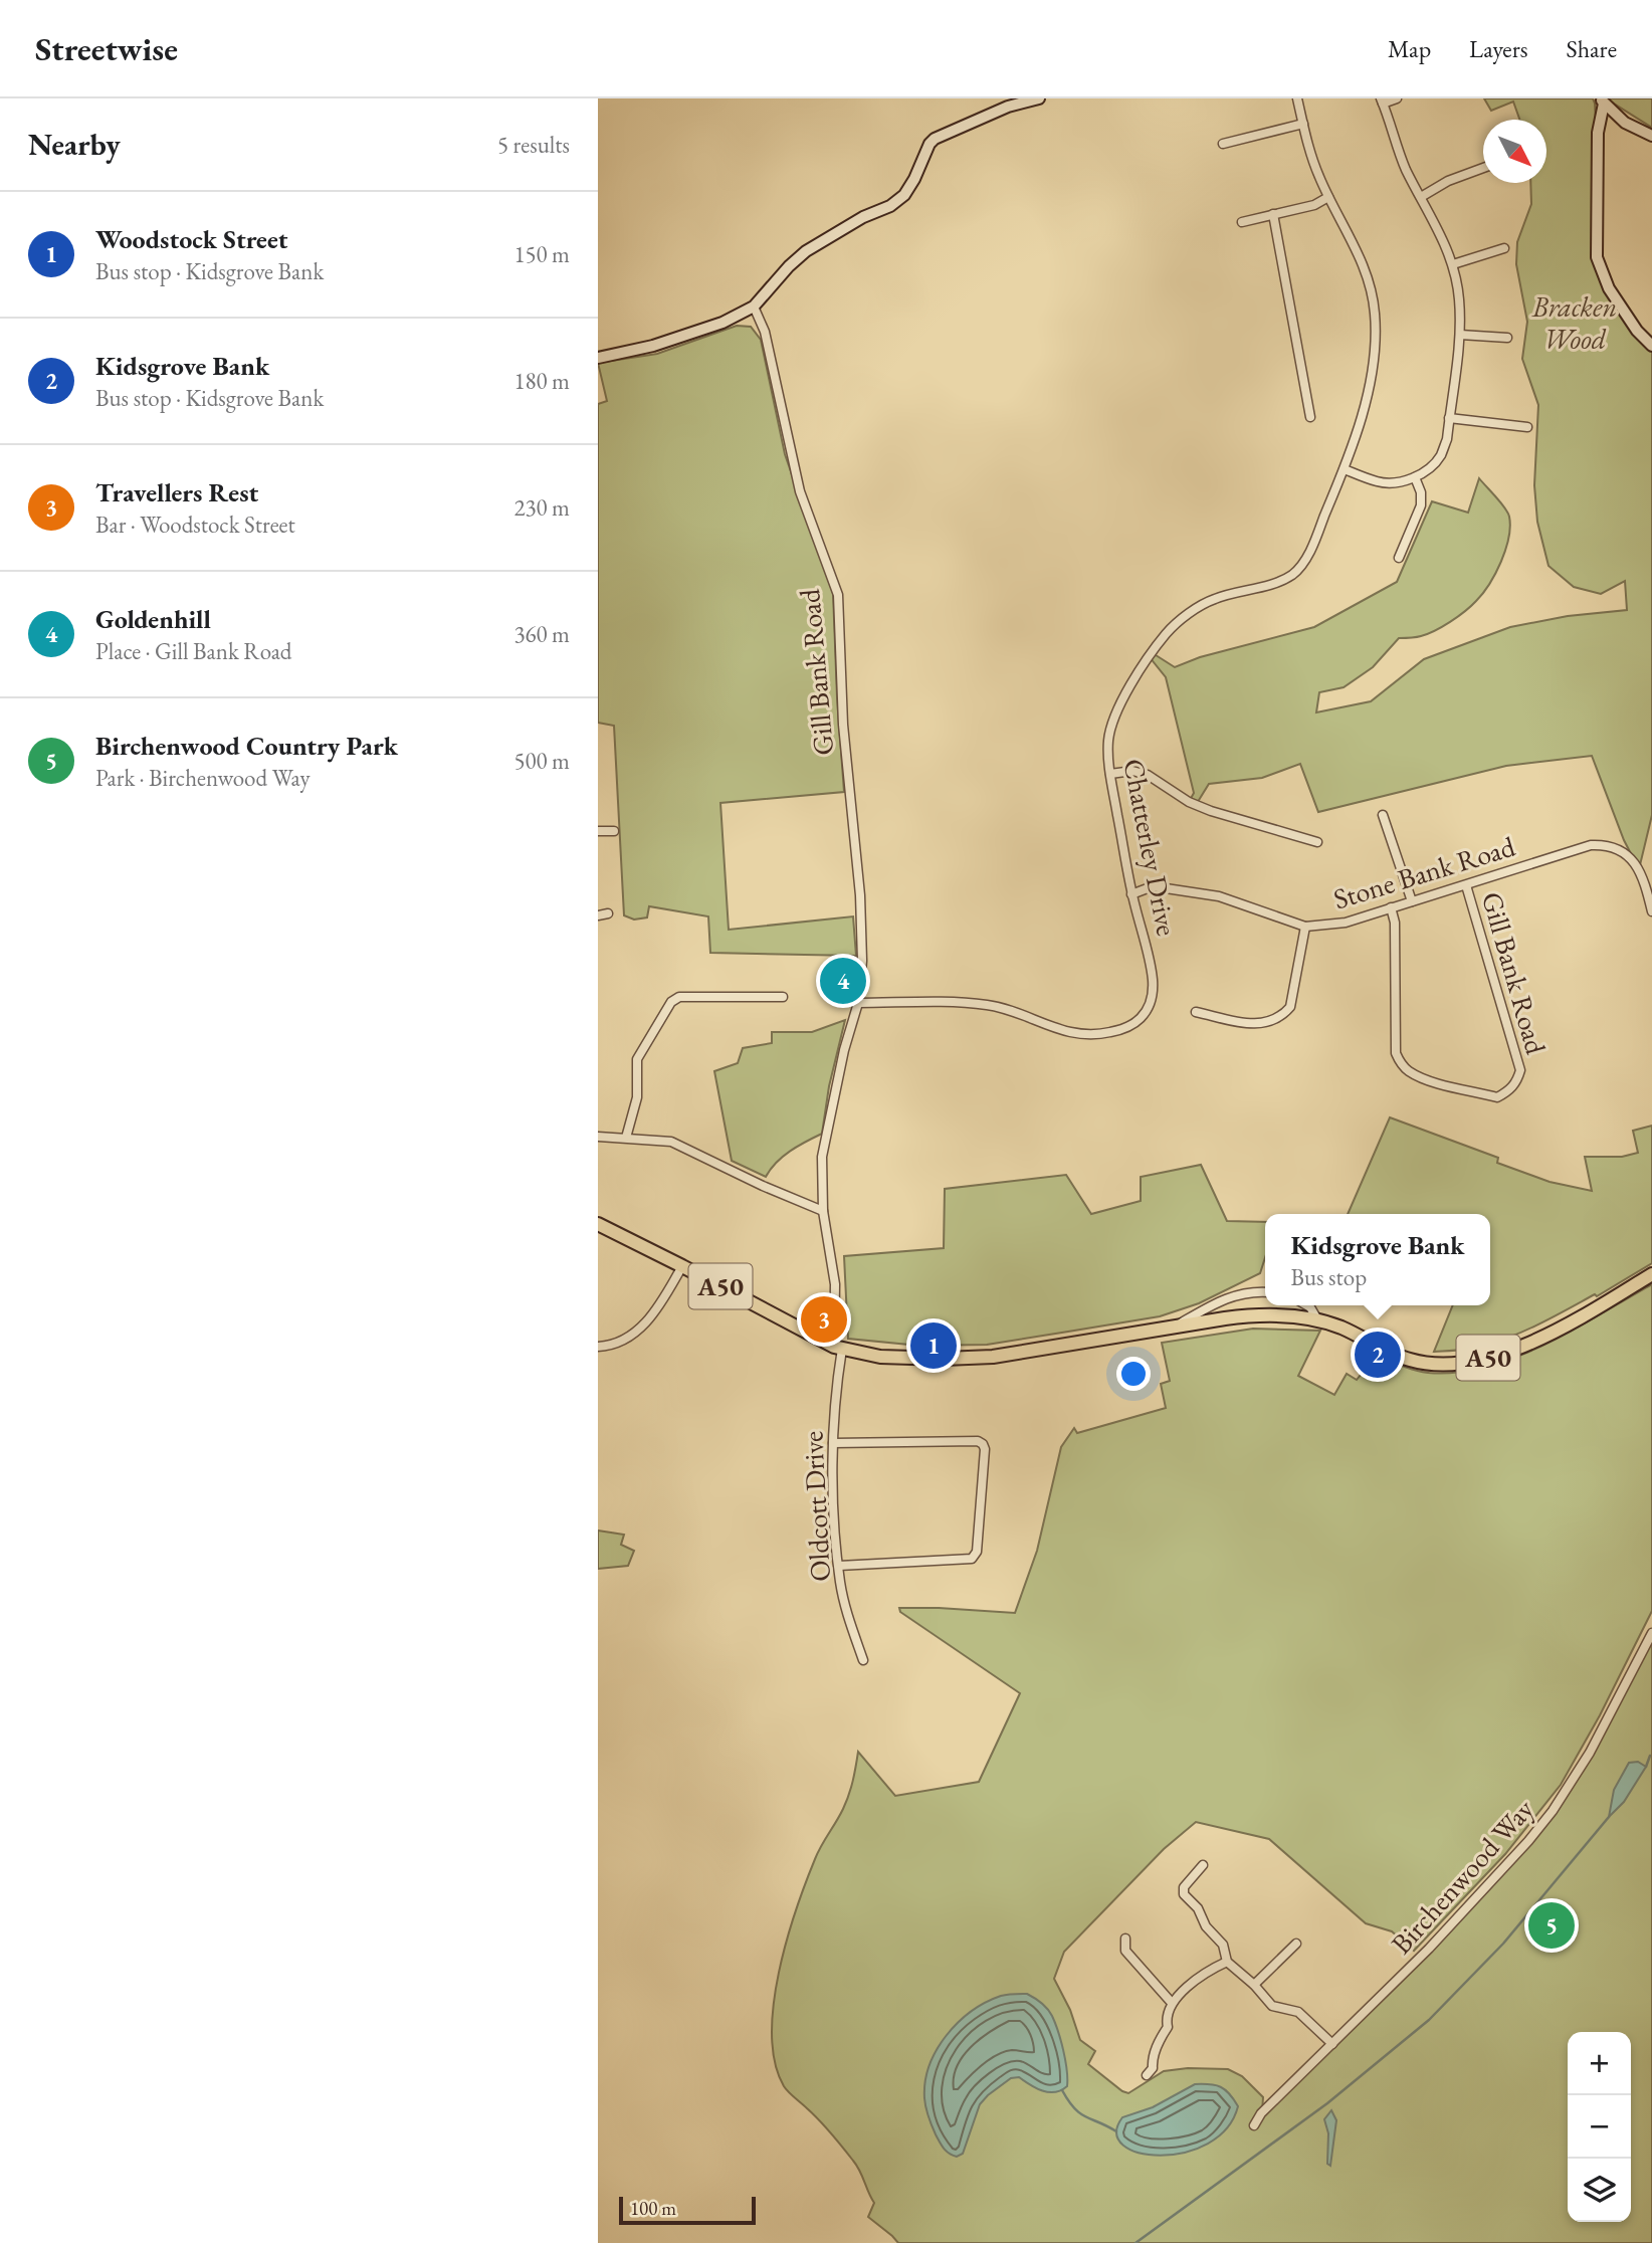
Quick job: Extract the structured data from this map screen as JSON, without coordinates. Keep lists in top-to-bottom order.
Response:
{
  "streets": {
    "main road": ["A50"],
    "street": [
      "Gill Bank Road",
      "Chatterley Drive",
      "Stone Bank Road",
      "Oldcott Drive",
      "Birchenwood Way"
    ]
  },
  "crossings": [
    ["Gill Bank Road", "Chatterley Drive"],
    ["Gill Bank Road", "Stone Bank Road"],
    ["Gill Bank Road", "Oldcott Drive"],
    ["Chatterley Drive", "Stone Bank Road"],
    ["A50", "Oldcott Drive"]
  ],
  "parks": ["Bracken Wood"],
  "scale_bar": "100 m",
  "north": "bottom right",
  "page": {
    "header": "Streetwise",
    "nav": ["Map", "Layers", "Share"],
    "heading": ["Nearby", "5 results"],
    "list": [
      {
        "mark": "1",
        "name": "Woodstock Street",
        "note": "Bus stop · Kidsgrove Bank",
        "value": "150 m"
      },
      {
        "mark": "2",
        "name": "Kidsgrove Bank",
        "note": "Bus stop · Kidsgrove Bank",
        "value": "180 m"
      },
      {
        "mark": "3",
        "name": "Travellers Rest",
        "note": "Bar · Woodstock Street",
        "value": "230 m"
      },
      {
        "mark": "4",
        "name": "Goldenhill",
        "note": "Place · Gill Bank Road",
        "value": "360 m"
      },
      {
        "mark": "5",
        "name": "Birchenwood Country Park",
        "note": "Park · Birchenwood Way",
        "value": "500 m"
      }
    ],
    "pins": [
      "4",
      "3",
      "1",
      "2",
      "5"
    ],
    "popup": ["Kidsgrove Bank", "Bus stop"],
    "map_buttons": ["+", "−"],
    "scale": "100 m"
  }
}
